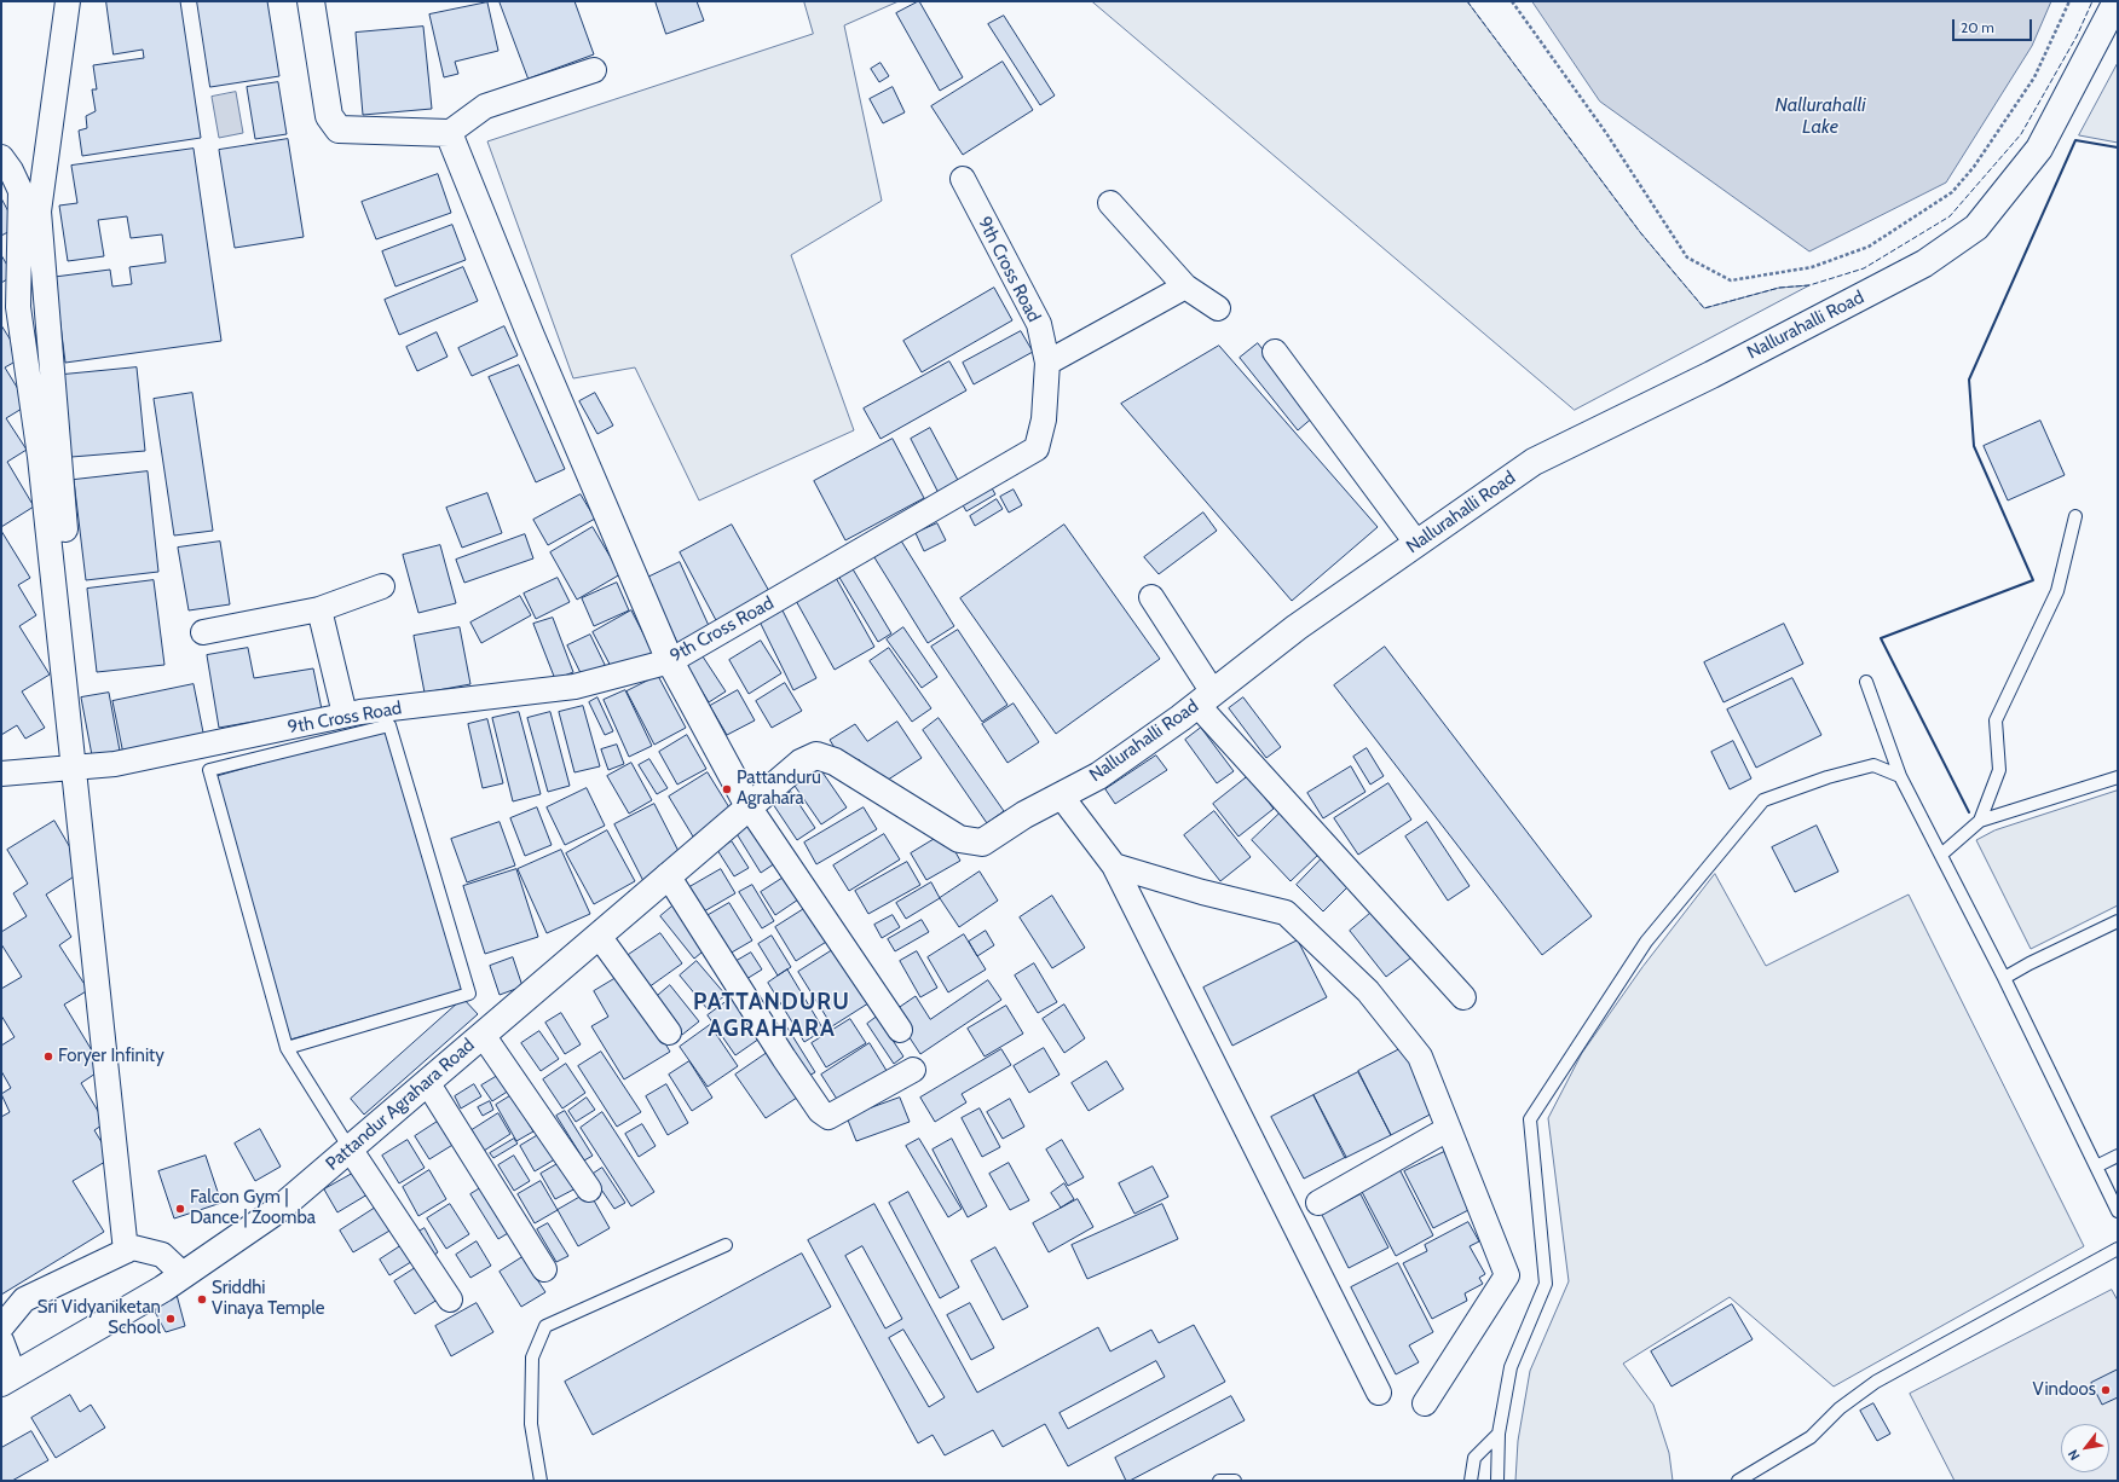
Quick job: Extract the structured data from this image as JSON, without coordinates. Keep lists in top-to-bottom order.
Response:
{
  "streets": {
    "street": ["9th Cross Road", "Nallurahalli Road", "Pattandur Agrahara Road"]
  },
  "crossings": [
    ["Nallurahalli Road", "Pattandur Agrahara Road"]
  ],
  "districts": ["PATTANDURU AGRAHARA"],
  "water": ["Nallurahalli Lake"],
  "places": [
    "Pattanduru Agrahara",
    "Foryer Infinity",
    "Falcon Gym | Dance | Zoomba",
    "Sriddhi Vinaya Temple",
    "Sri Vidyaniketan School",
    "Vindoos"
  ],
  "scale_bar": "20 m",
  "north": "bottom left"
}
